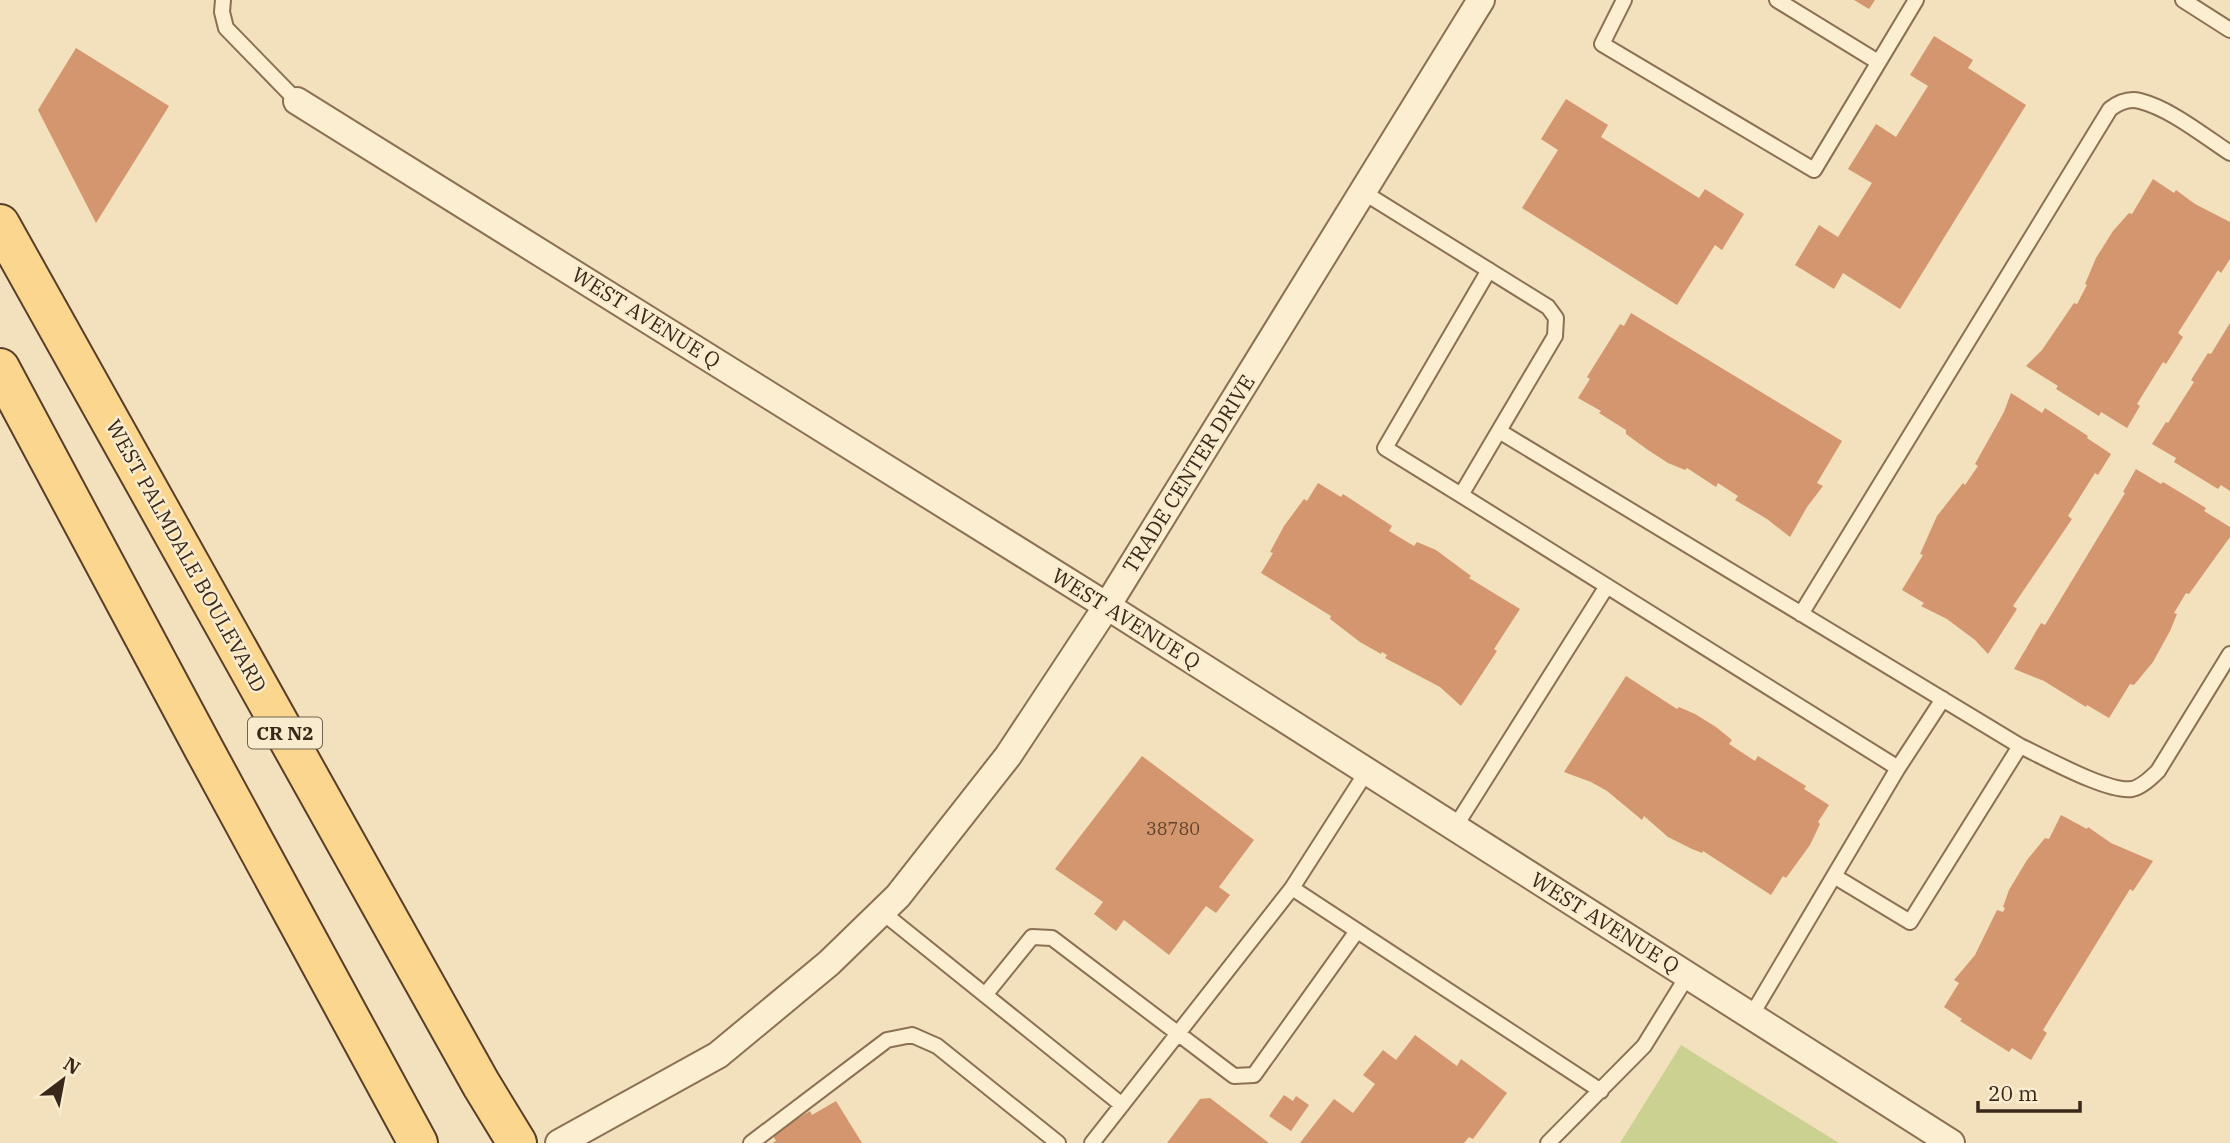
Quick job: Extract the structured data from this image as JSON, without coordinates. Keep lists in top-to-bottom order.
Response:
{
  "streets": {
    "main road": ["WEST PALMDALE BOULEVARD", "CR N2"],
    "street": ["WEST AVENUE Q", "TRADE CENTER DRIVE"]
  },
  "crossings": [
    ["WEST AVENUE Q", "TRADE CENTER DRIVE"]
  ],
  "house_numbers": ["38780"],
  "scale_bar": "20 m",
  "north": "top right"
}
